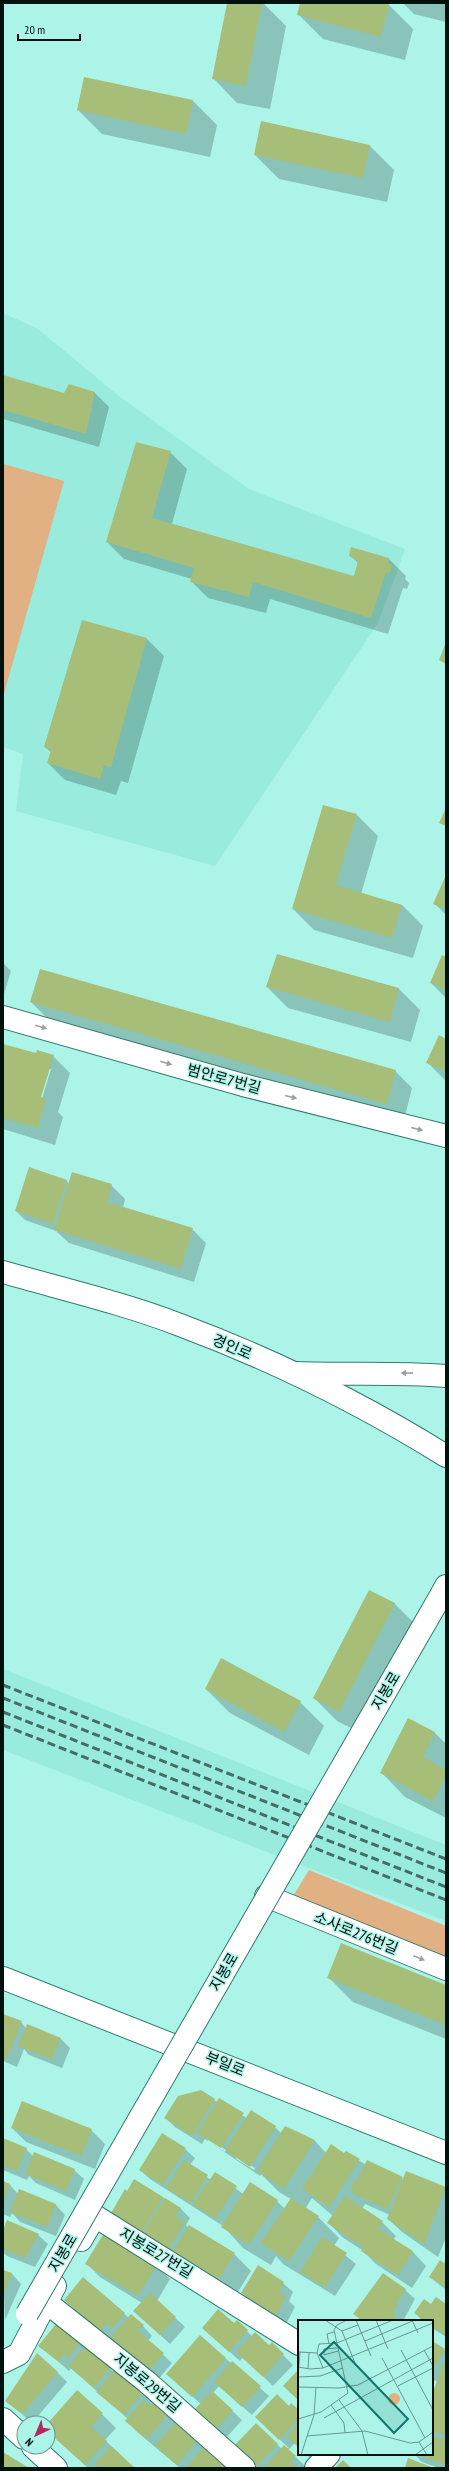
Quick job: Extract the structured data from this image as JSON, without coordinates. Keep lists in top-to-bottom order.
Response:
{
  "streets": {
    "street": [
      "범안로7번길",
      "경인로",
      "지봉로",
      "소사로276번길",
      "부일로",
      "지봉로27번길",
      "지봉로29번길"
    ]
  },
  "crossings": [
    ["지봉로27번길", "지봉로29번길"]
  ],
  "one_way": ["범안로7번길", "소사로276번길"],
  "scale_bar": "20 m",
  "north": "bottom left"
}
